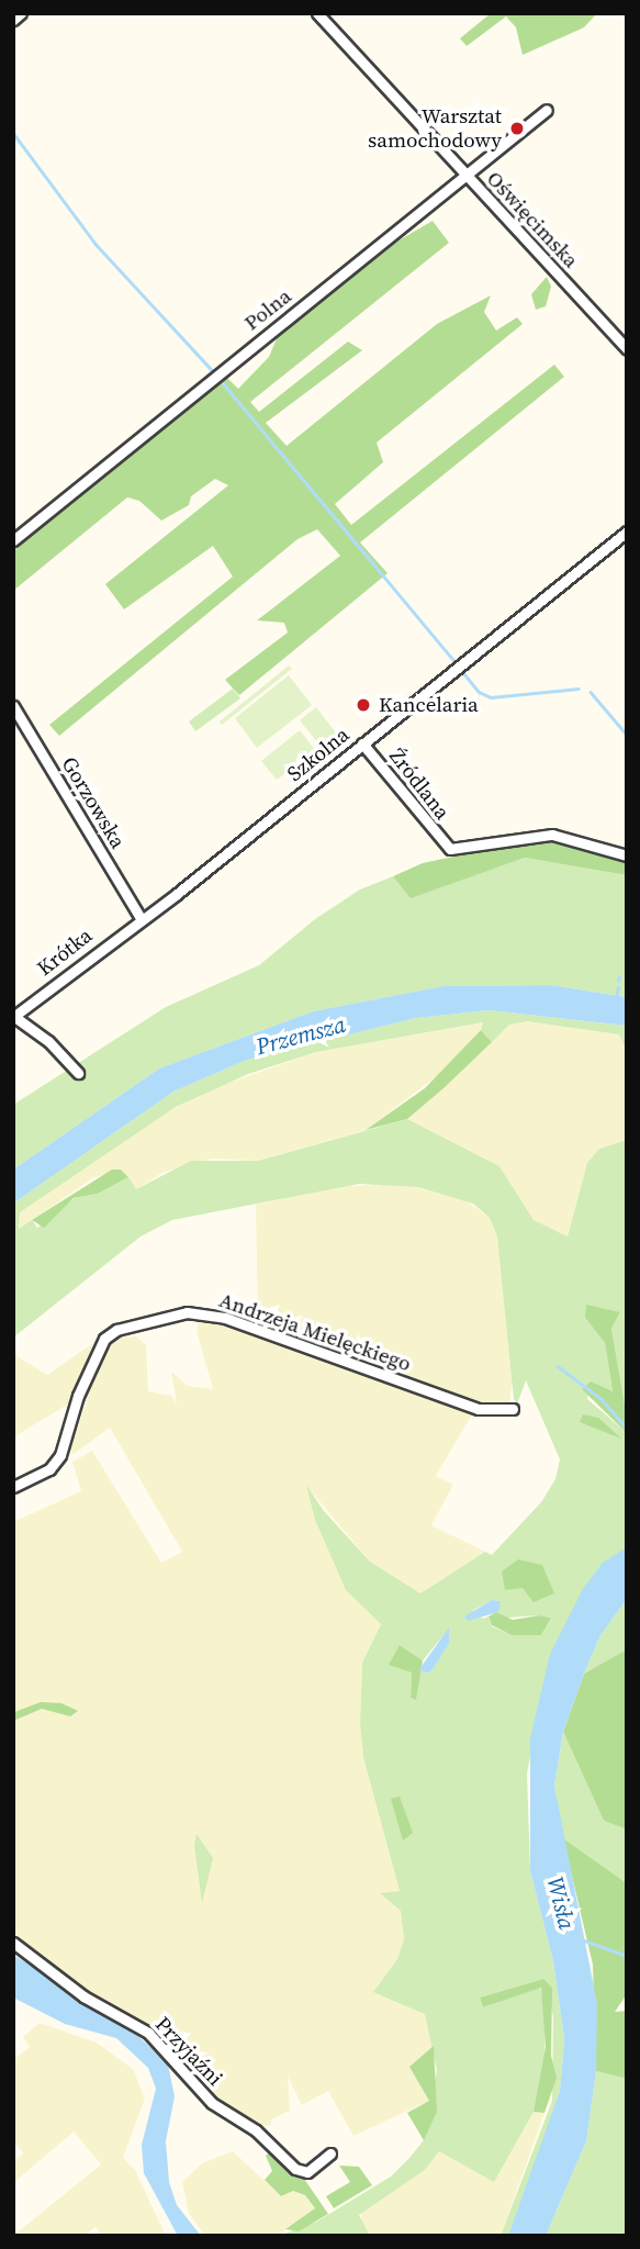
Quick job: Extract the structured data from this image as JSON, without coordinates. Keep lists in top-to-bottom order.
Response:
{
  "streets": {
    "street": [
      "Oświęcimska",
      "Polna",
      "Szkolna",
      "Źródlana",
      "Gorzowska",
      "Krótka",
      "Andrzeja Mielęckiego",
      "Przyjaźni"
    ]
  },
  "crossings": [
    ["Oświęcimska", "Polna"],
    ["Szkolna", "Źródlana"],
    ["Szkolna", "Gorzowska"],
    ["Szkolna", "Krótka"],
    ["Gorzowska", "Krótka"]
  ],
  "water": ["Przemsza", "Wisła"],
  "places": ["Warsztat samochodowy", "Kancelaria"]
}
